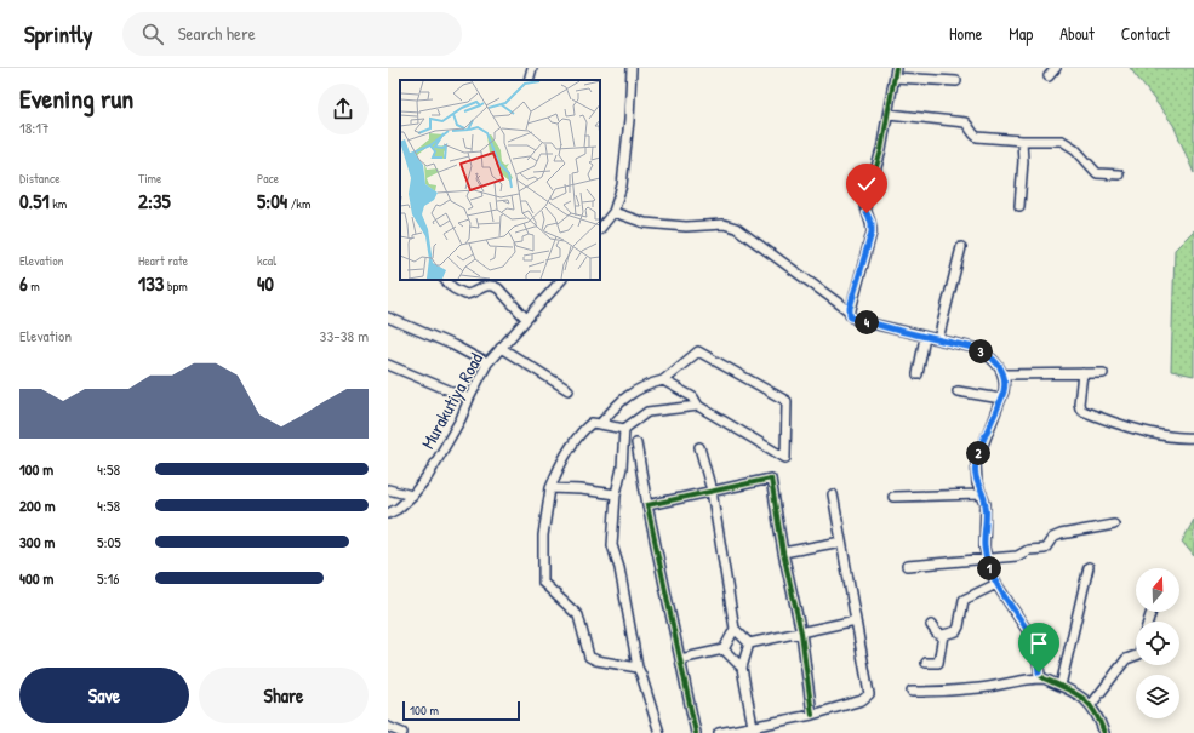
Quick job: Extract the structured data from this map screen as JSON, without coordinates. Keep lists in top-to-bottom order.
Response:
{
  "streets": {
    "street": ["Murakutiya Road"]
  },
  "scale_bar": "100 m",
  "north": "top",
  "page": {
    "header": "Sprintly",
    "search": "Search here",
    "nav": [
      "Home",
      "Map",
      "About",
      "Contact"
    ],
    "heading": ["Evening run", "18:17"],
    "stats": [
      ["Distance", "0.51 km"],
      ["Time", "2:35"],
      ["Pace", "5:04 /km"],
      ["Elevation", "6 m"],
      ["Heart rate", "133 bpm"],
      ["kcal", "40"]
    ],
    "pins": [
      "4",
      "3",
      "2",
      "1"
    ],
    "chart": ["Elevation", "33–38 m"],
    "list": [
      {
        "name": "100 m",
        "note": "4:58"
      },
      {
        "name": "200 m",
        "note": "4:58"
      },
      {
        "name": "300 m",
        "note": "5:05"
      },
      {
        "name": "400 m",
        "note": "5:16"
      }
    ],
    "buttons": ["Save", "Share"],
    "scale": "100 m"
  }
}
